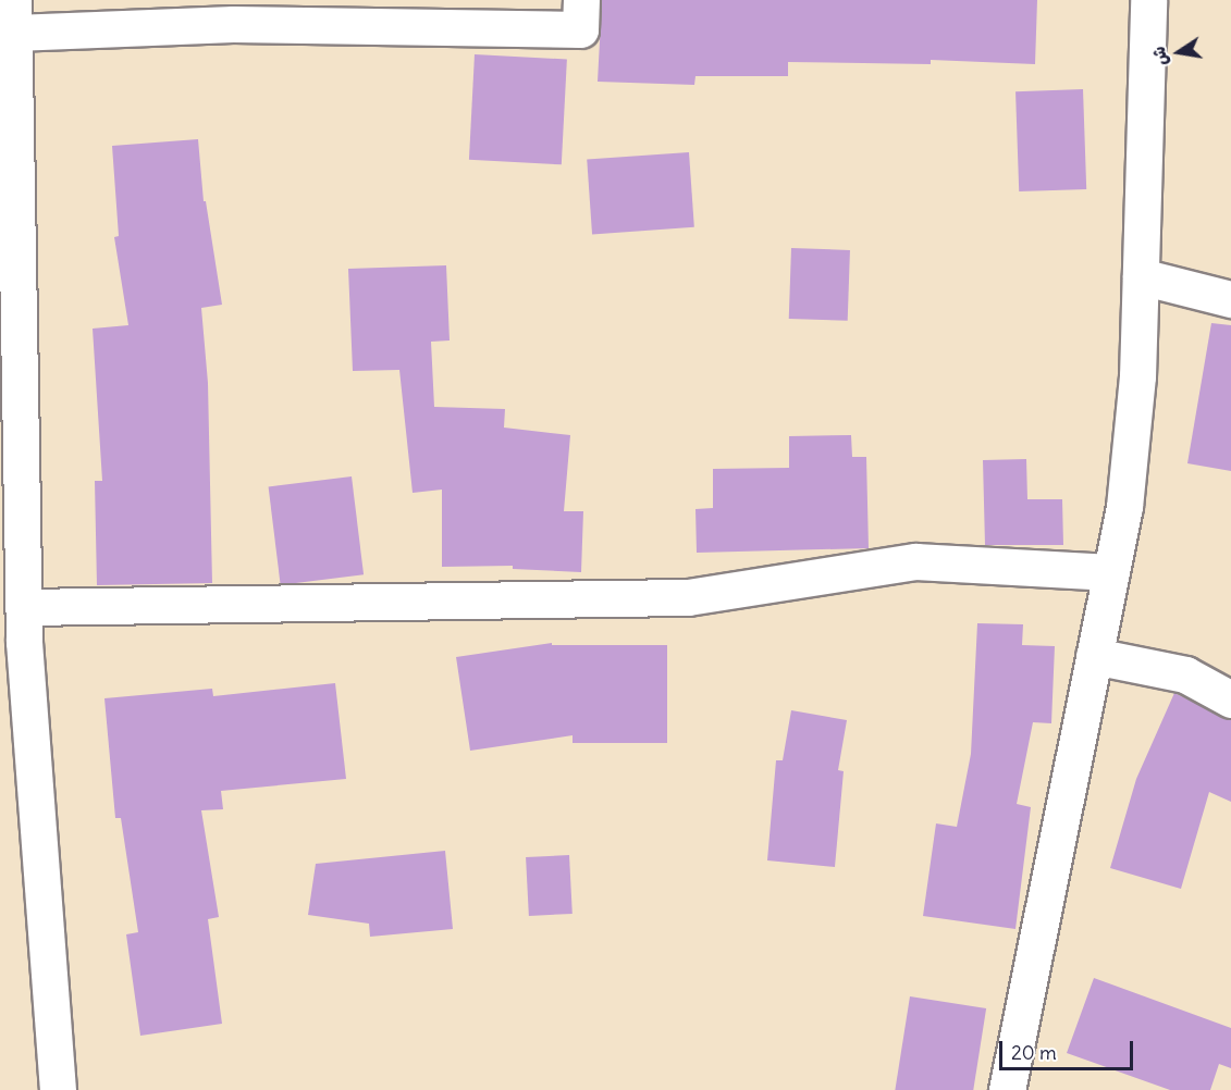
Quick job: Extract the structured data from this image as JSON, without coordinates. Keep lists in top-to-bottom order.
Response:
{
  "scale_bar": "20 m",
  "north": "left"
}
